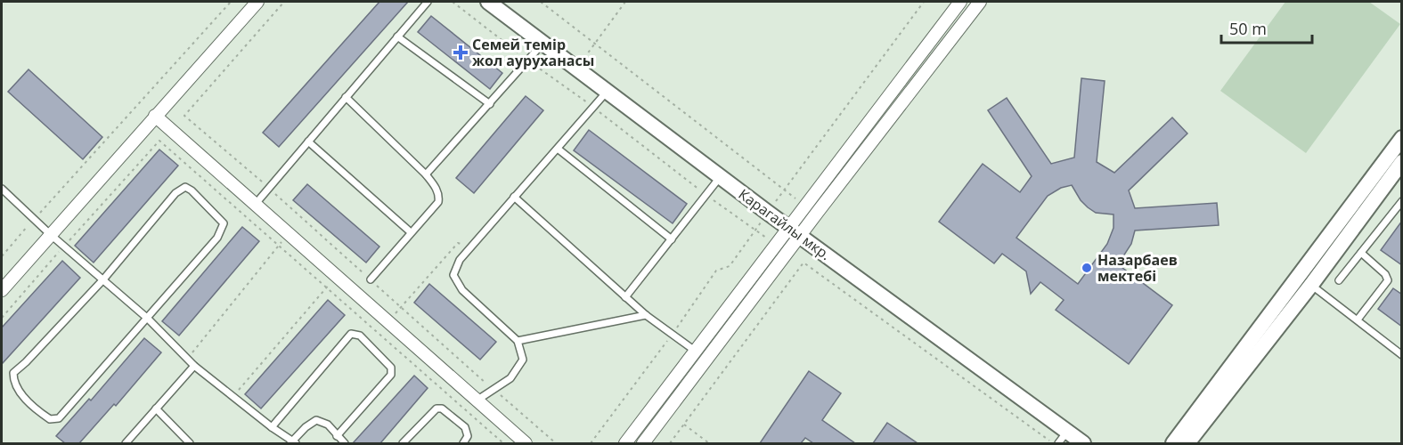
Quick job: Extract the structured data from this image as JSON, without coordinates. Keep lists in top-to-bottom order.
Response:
{
  "streets": {
    "street": ["Карагайлы мкр."]
  },
  "places": {
    "health": ["Семей темір жол ауруханасы"],
    "other": ["Назарбаев мектебі"]
  },
  "scale_bar": "50 m"
}
